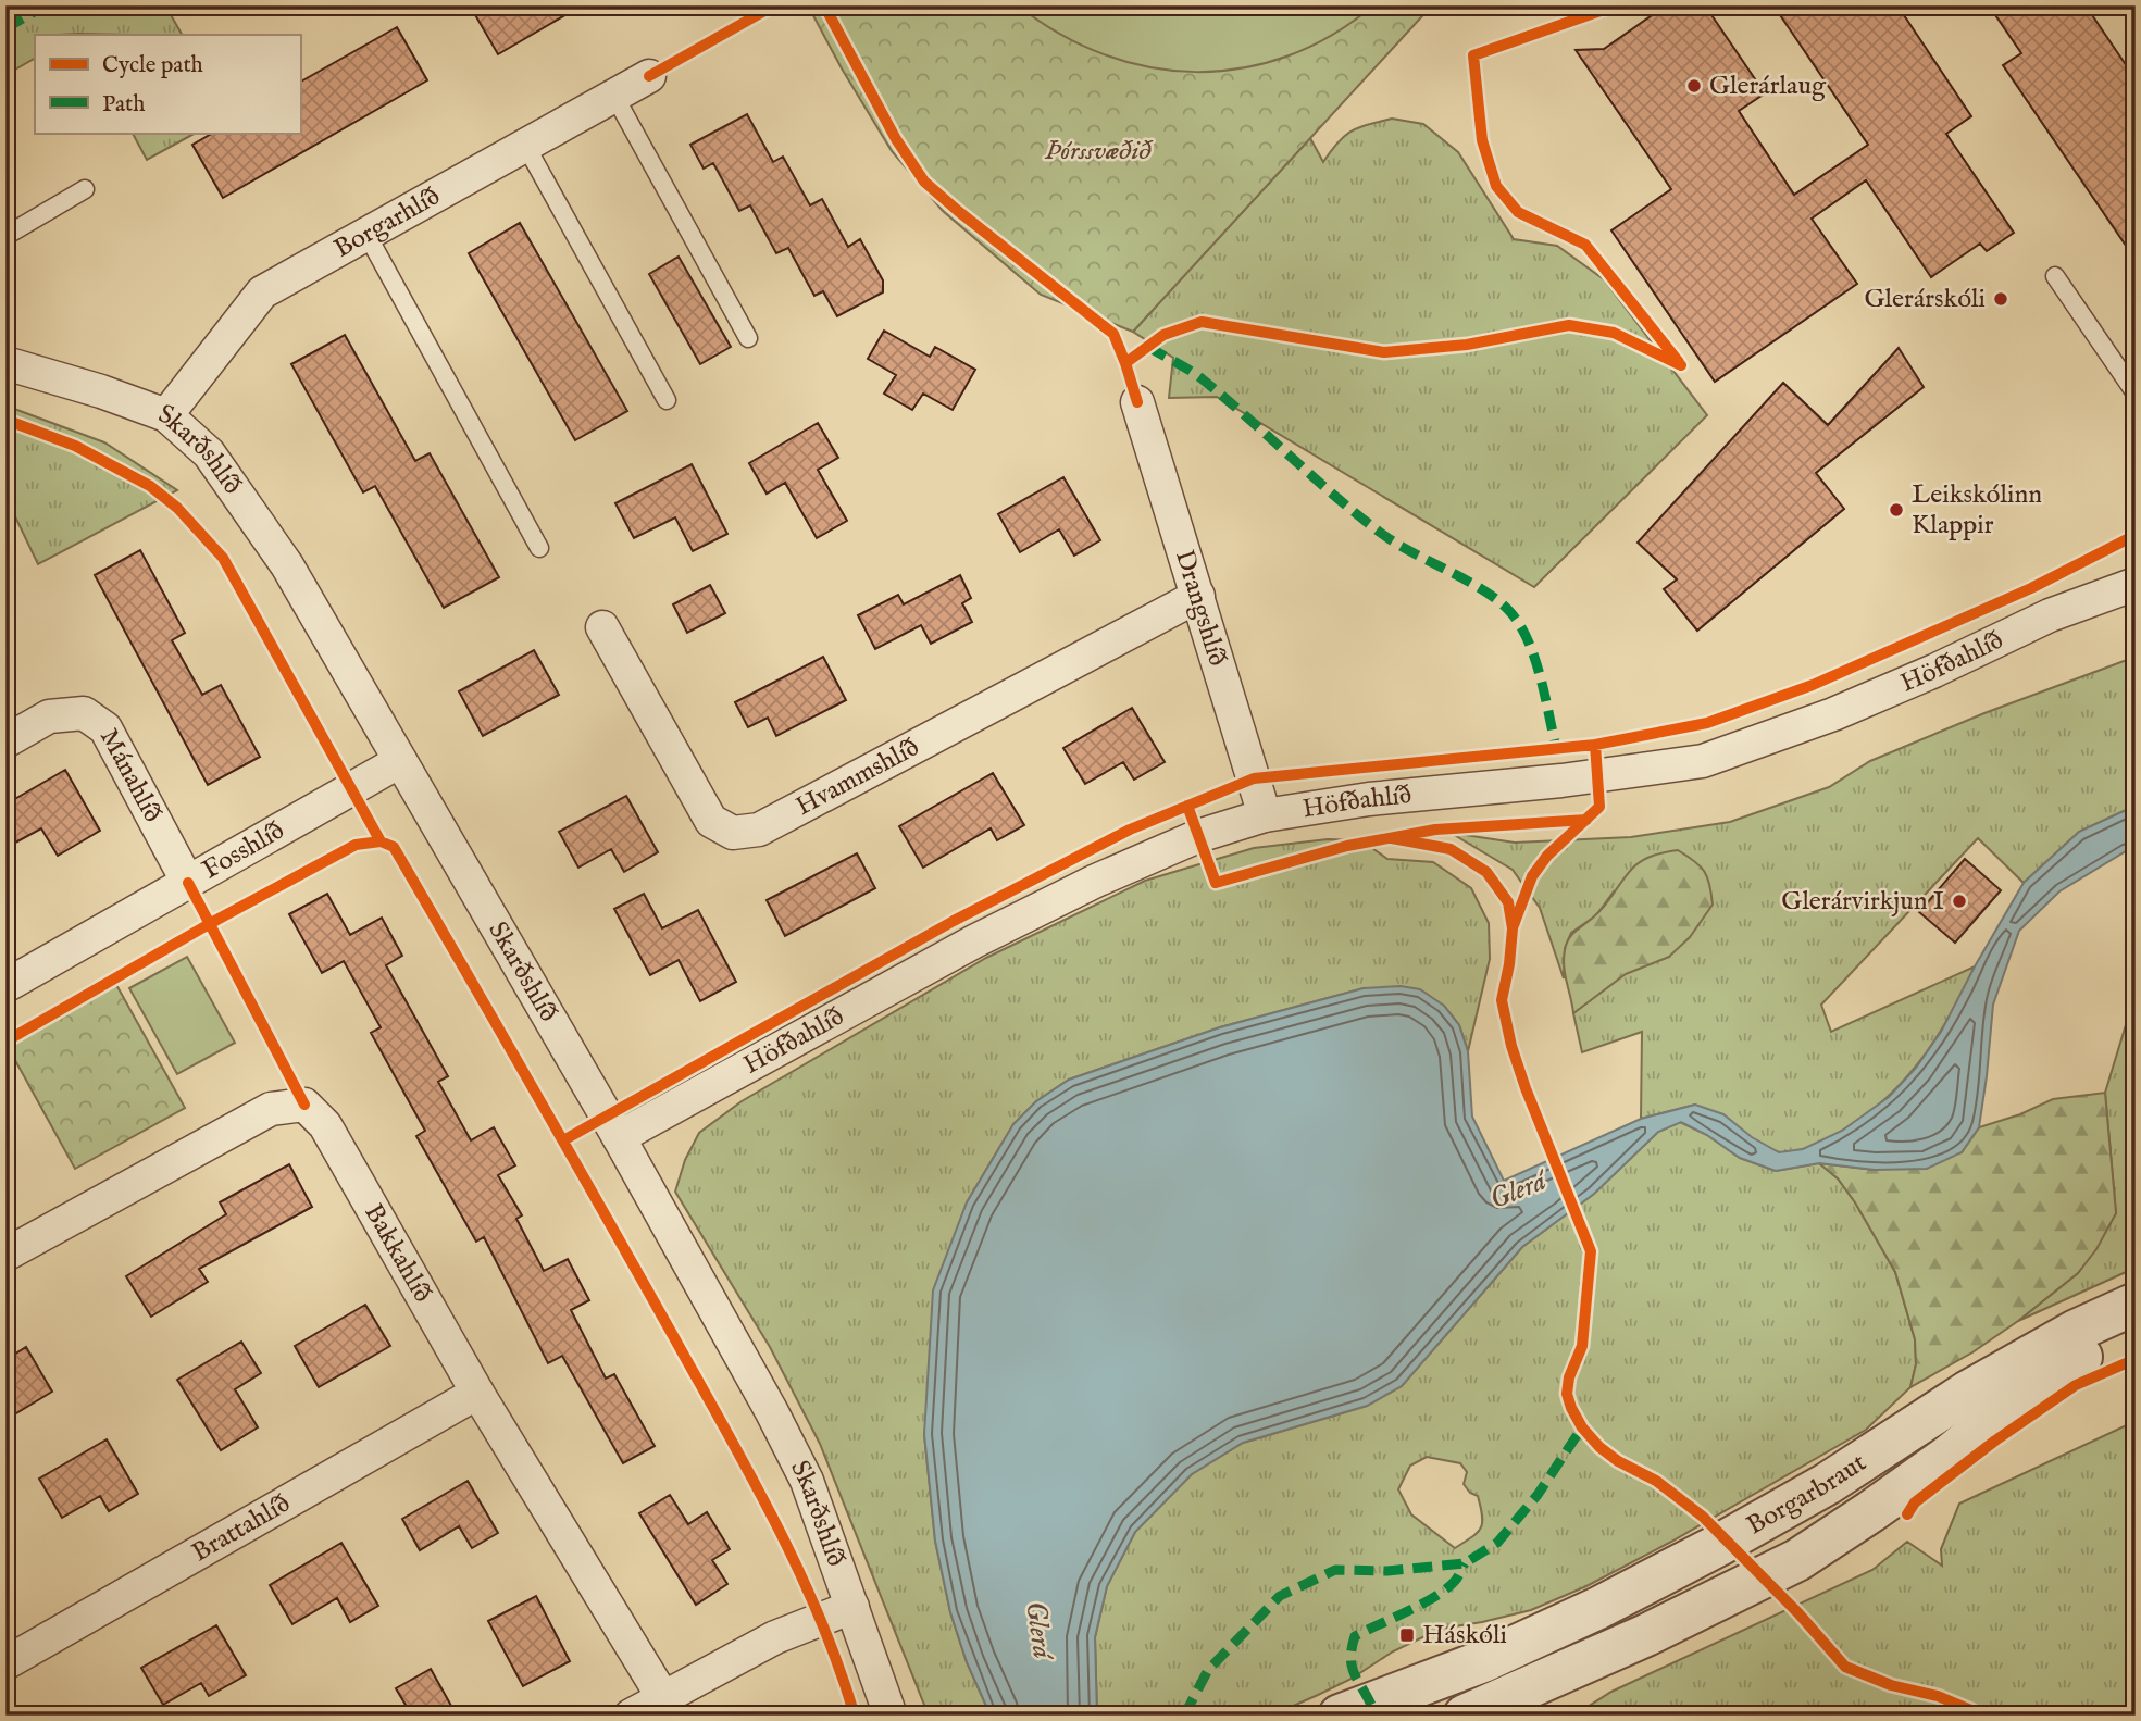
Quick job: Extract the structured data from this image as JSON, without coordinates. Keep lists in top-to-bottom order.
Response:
{
  "streets": {
    "street": [
      "Borgarhlíð",
      "Skarðshlíð",
      "Drangshlíð",
      "Höfðahlíð",
      "Mánahlíð",
      "Hvammshlíð",
      "Fosshlíð",
      "Bakkahlíð",
      "Borgarbraut",
      "Brattahlíð"
    ]
  },
  "crossings": [
    ["Borgarhlíð", "Skarðshlíð"],
    ["Skarðshlíð", "Höfðahlíð"],
    ["Skarðshlíð", "Fosshlíð"],
    ["Drangshlíð", "Höfðahlíð"],
    ["Drangshlíð", "Hvammshlíð"],
    ["Mánahlíð", "Fosshlíð"],
    ["Bakkahlíð", "Brattahlíð"]
  ],
  "water": ["Glerá"],
  "parks": ["Þórssvæðið"],
  "places": {
    "other": [
      "Glerárlaug",
      "Glerárskóli",
      "Leikskólinn Klappir",
      "Glerárvirkjun I"
    ],
    "transit": ["Háskóli"]
  },
  "legend": ["Cycle path", "Path"]
}
